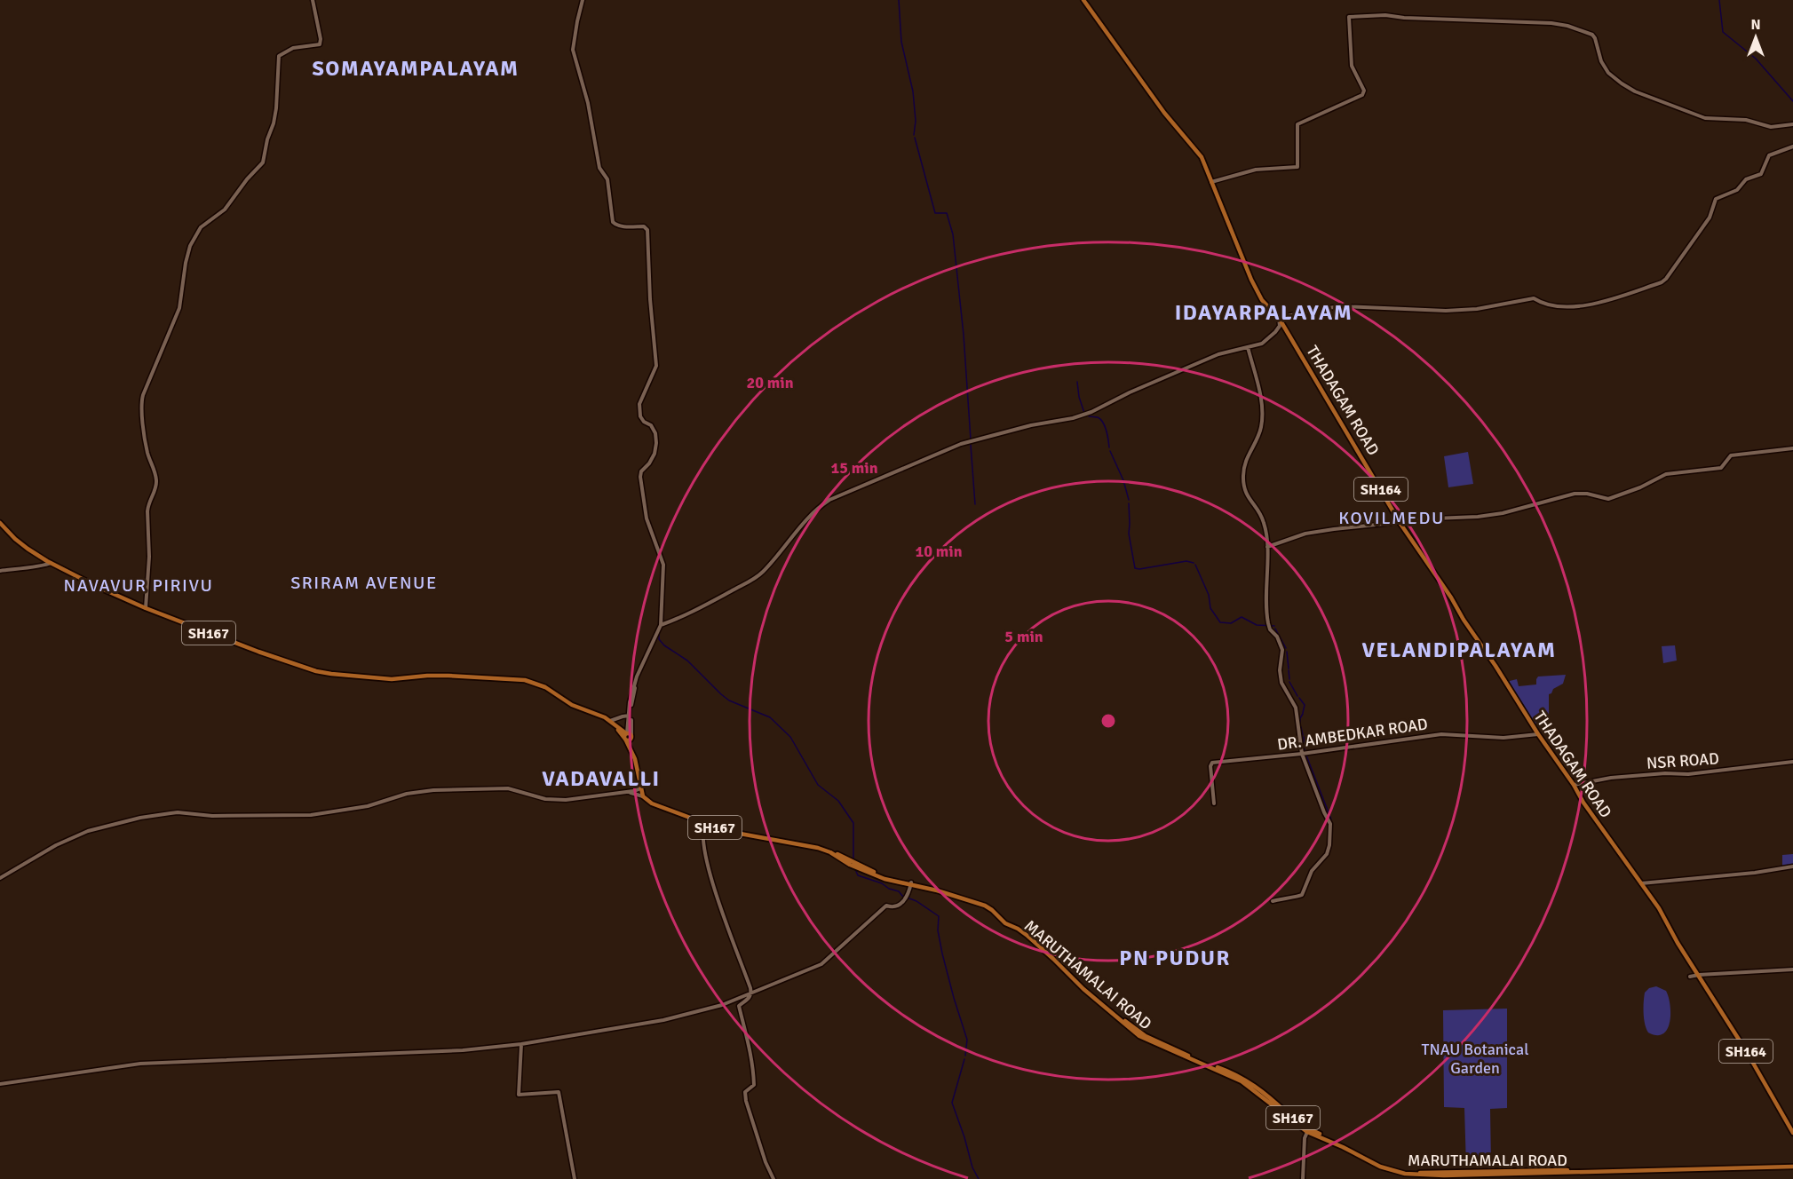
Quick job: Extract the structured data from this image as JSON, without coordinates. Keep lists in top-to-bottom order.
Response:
{
  "streets": {
    "main road": [
      "THADAGAM ROAD",
      "SH164",
      "SH167",
      "MARUTHAMALAI ROAD"
    ],
    "street": ["DR. AMBEDKAR ROAD", "NSR ROAD"]
  },
  "crossings": [
    ["THADAGAM ROAD", "DR. AMBEDKAR ROAD"],
    ["THADAGAM ROAD", "NSR ROAD"]
  ],
  "districts": [
    "SOMAYAMPALAYAM",
    "IDAYARPALAYAM",
    "KOVILMEDU",
    "SRIRAM AVENUE",
    "NAVAVUR PIRIVU",
    "VELANDIPALAYAM",
    "VADAVALLI",
    "PN PUDUR"
  ],
  "parks": ["TNAU Botanical Garden"],
  "north": "top",
  "rings": [
    "20 min",
    "15 min",
    "10 min",
    "5 min"
  ]
}
